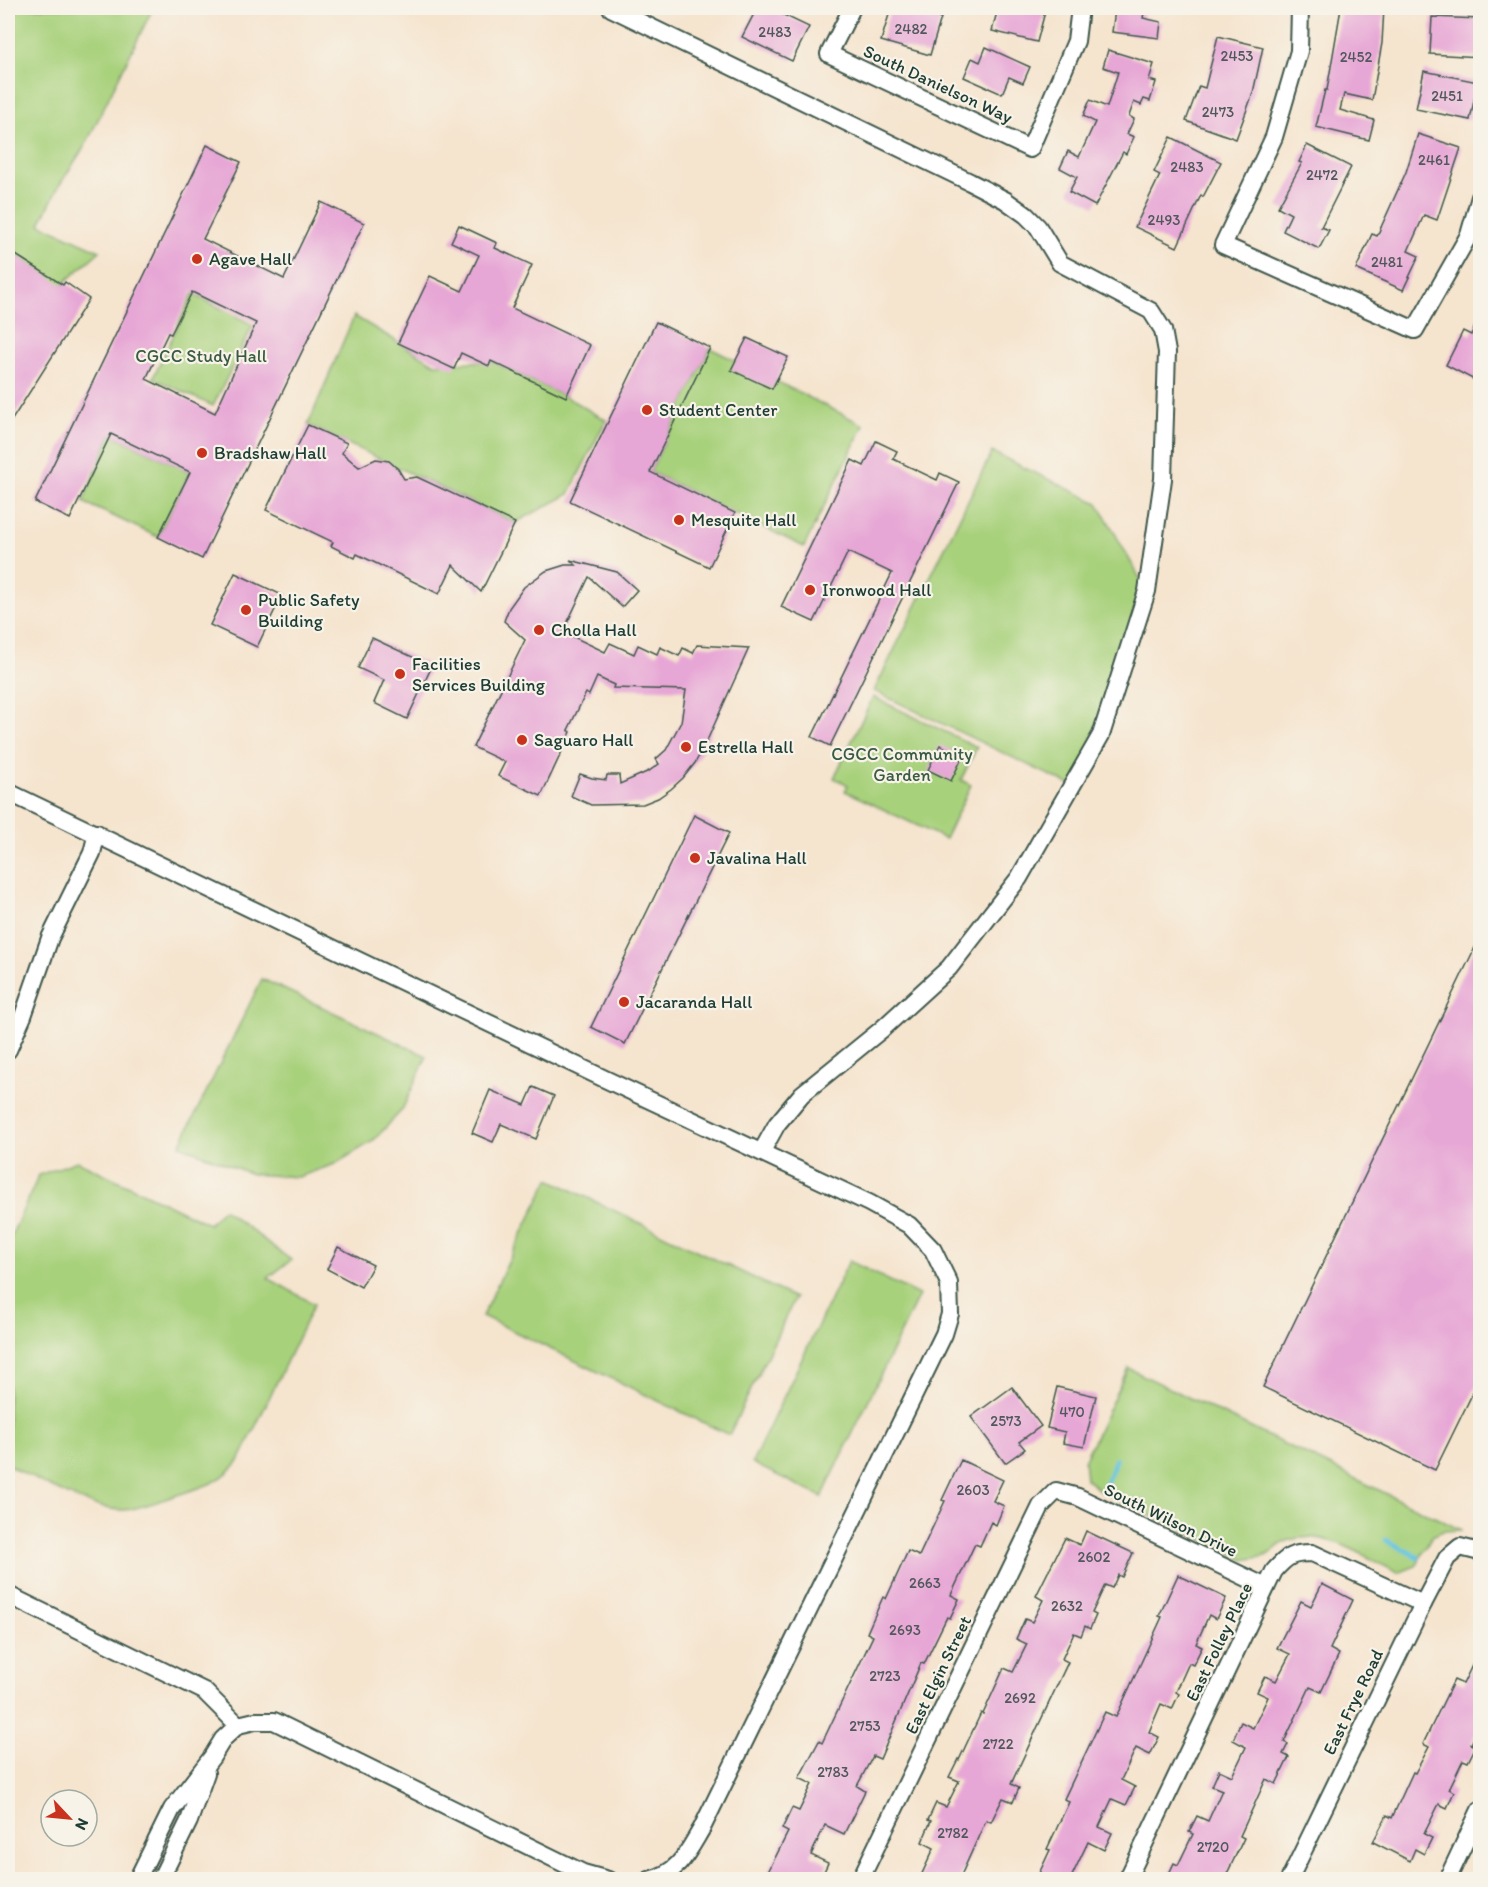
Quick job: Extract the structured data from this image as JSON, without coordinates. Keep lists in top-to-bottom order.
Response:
{
  "streets": {
    "street": [
      "South Danielson Way",
      "South Wilson Drive",
      "East Folley Place",
      "East Elgin Street",
      "East Frye Road"
    ]
  },
  "crossings": [
    ["South Wilson Drive", "East Folley Place"],
    ["South Wilson Drive", "East Elgin Street"],
    ["East Folley Place", "East Frye Road"]
  ],
  "parks": ["CGCC Study Hall", "CGCC Community Garden"],
  "places": [
    "Agave Hall",
    "Student Center",
    "Bradshaw Hall",
    "Mesquite Hall",
    "Ironwood Hall",
    "Public Safety Building",
    "Cholla Hall",
    "Facilities Services Building",
    "Saguaro Hall",
    "Estrella Hall",
    "Javalina Hall",
    "Jacaranda Hall"
  ],
  "house_numbers": [
    "2482",
    "2483",
    "2453",
    "2452",
    "2451",
    "2473",
    "2461",
    "2483",
    "2472",
    "2493",
    "2481",
    "470",
    "2573",
    "2603",
    "2602",
    "2663",
    "2632",
    "2693",
    "2723",
    "2692",
    "2753",
    "2722",
    "2783",
    "2782",
    "2720"
  ],
  "north": "bottom right"
}
